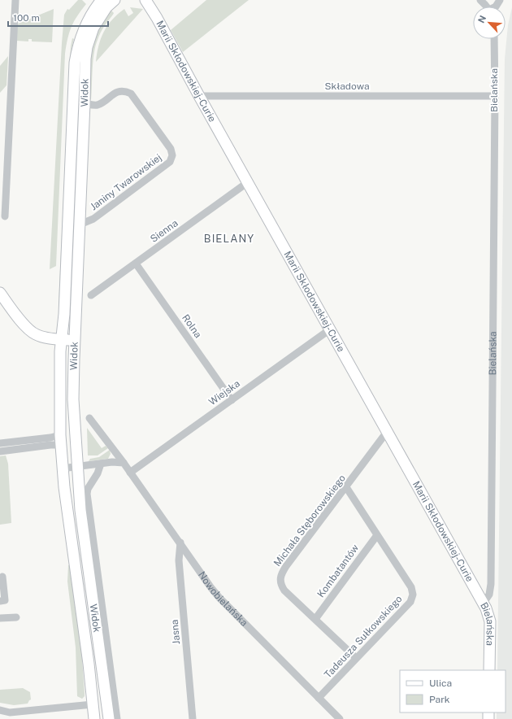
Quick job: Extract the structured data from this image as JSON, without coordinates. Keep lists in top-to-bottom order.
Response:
{
  "streets": {
    "main road": ["Marii Skłodowskiej-Curie", "Bielańska", "Widok"],
    "street": [
      "Składowa",
      "Janiny Twarowskiej",
      "Sienna",
      "Rolna",
      "Wiejska",
      "Michała Stęborowskiego",
      "Kombatantów",
      "Nowobielańska",
      "Jasna",
      "Tadeusza Sułkowskiego"
    ]
  },
  "crossings": [
    ["Marii Skłodowskiej-Curie", "Składowa"],
    ["Marii Skłodowskiej-Curie", "Bielańska"],
    ["Marii Skłodowskiej-Curie", "Sienna"],
    ["Marii Skłodowskiej-Curie", "Wiejska"],
    ["Marii Skłodowskiej-Curie", "Michała Stęborowskiego"],
    ["Składowa", "Bielańska"],
    ["Widok", "Janiny Twarowskiej"],
    ["Sienna", "Rolna"],
    ["Rolna", "Wiejska"],
    ["Wiejska", "Nowobielańska"],
    ["Michała Stęborowskiego", "Kombatantów"],
    ["Michała Stęborowskiego", "Tadeusza Sułkowskiego"],
    ["Kombatantów", "Tadeusza Sułkowskiego"],
    ["Nowobielańska", "Jasna"],
    ["Nowobielańska", "Tadeusza Sułkowskiego"]
  ],
  "districts": ["BIELANY"],
  "legend": ["Ulica", "Park"],
  "scale_bar": "100 m",
  "north": "top left"
}
